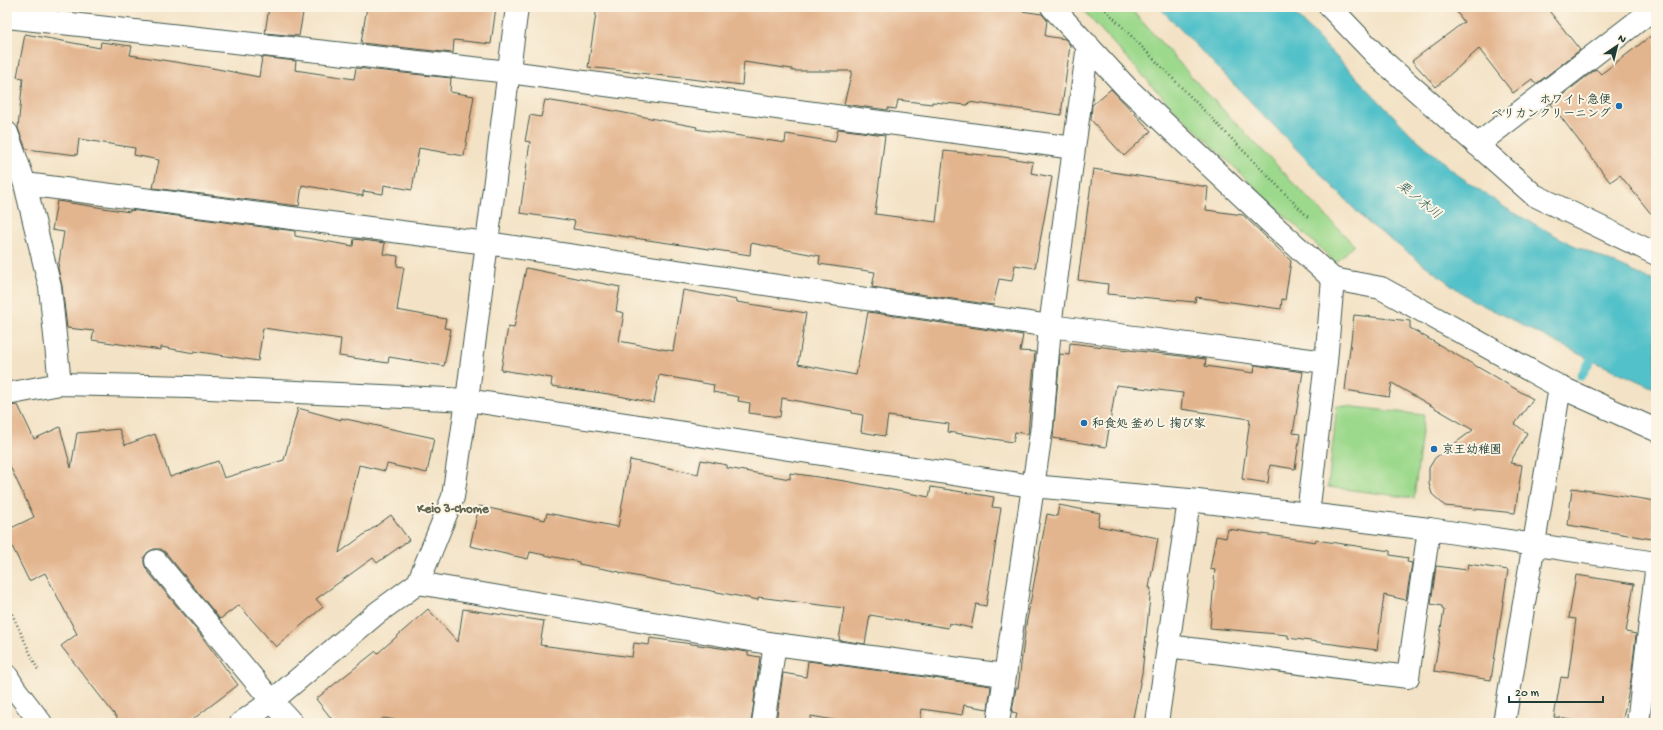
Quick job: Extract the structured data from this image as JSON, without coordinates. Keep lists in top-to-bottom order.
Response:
{
  "districts": ["Keio 3-chome"],
  "water": ["栗ノ木川"],
  "places": ["ホワイト急便 ペリカンクリーニング", "和食処 釜めし 掬び家", "京王幼稚園"],
  "scale_bar": "20 m",
  "north": "top right"
}
